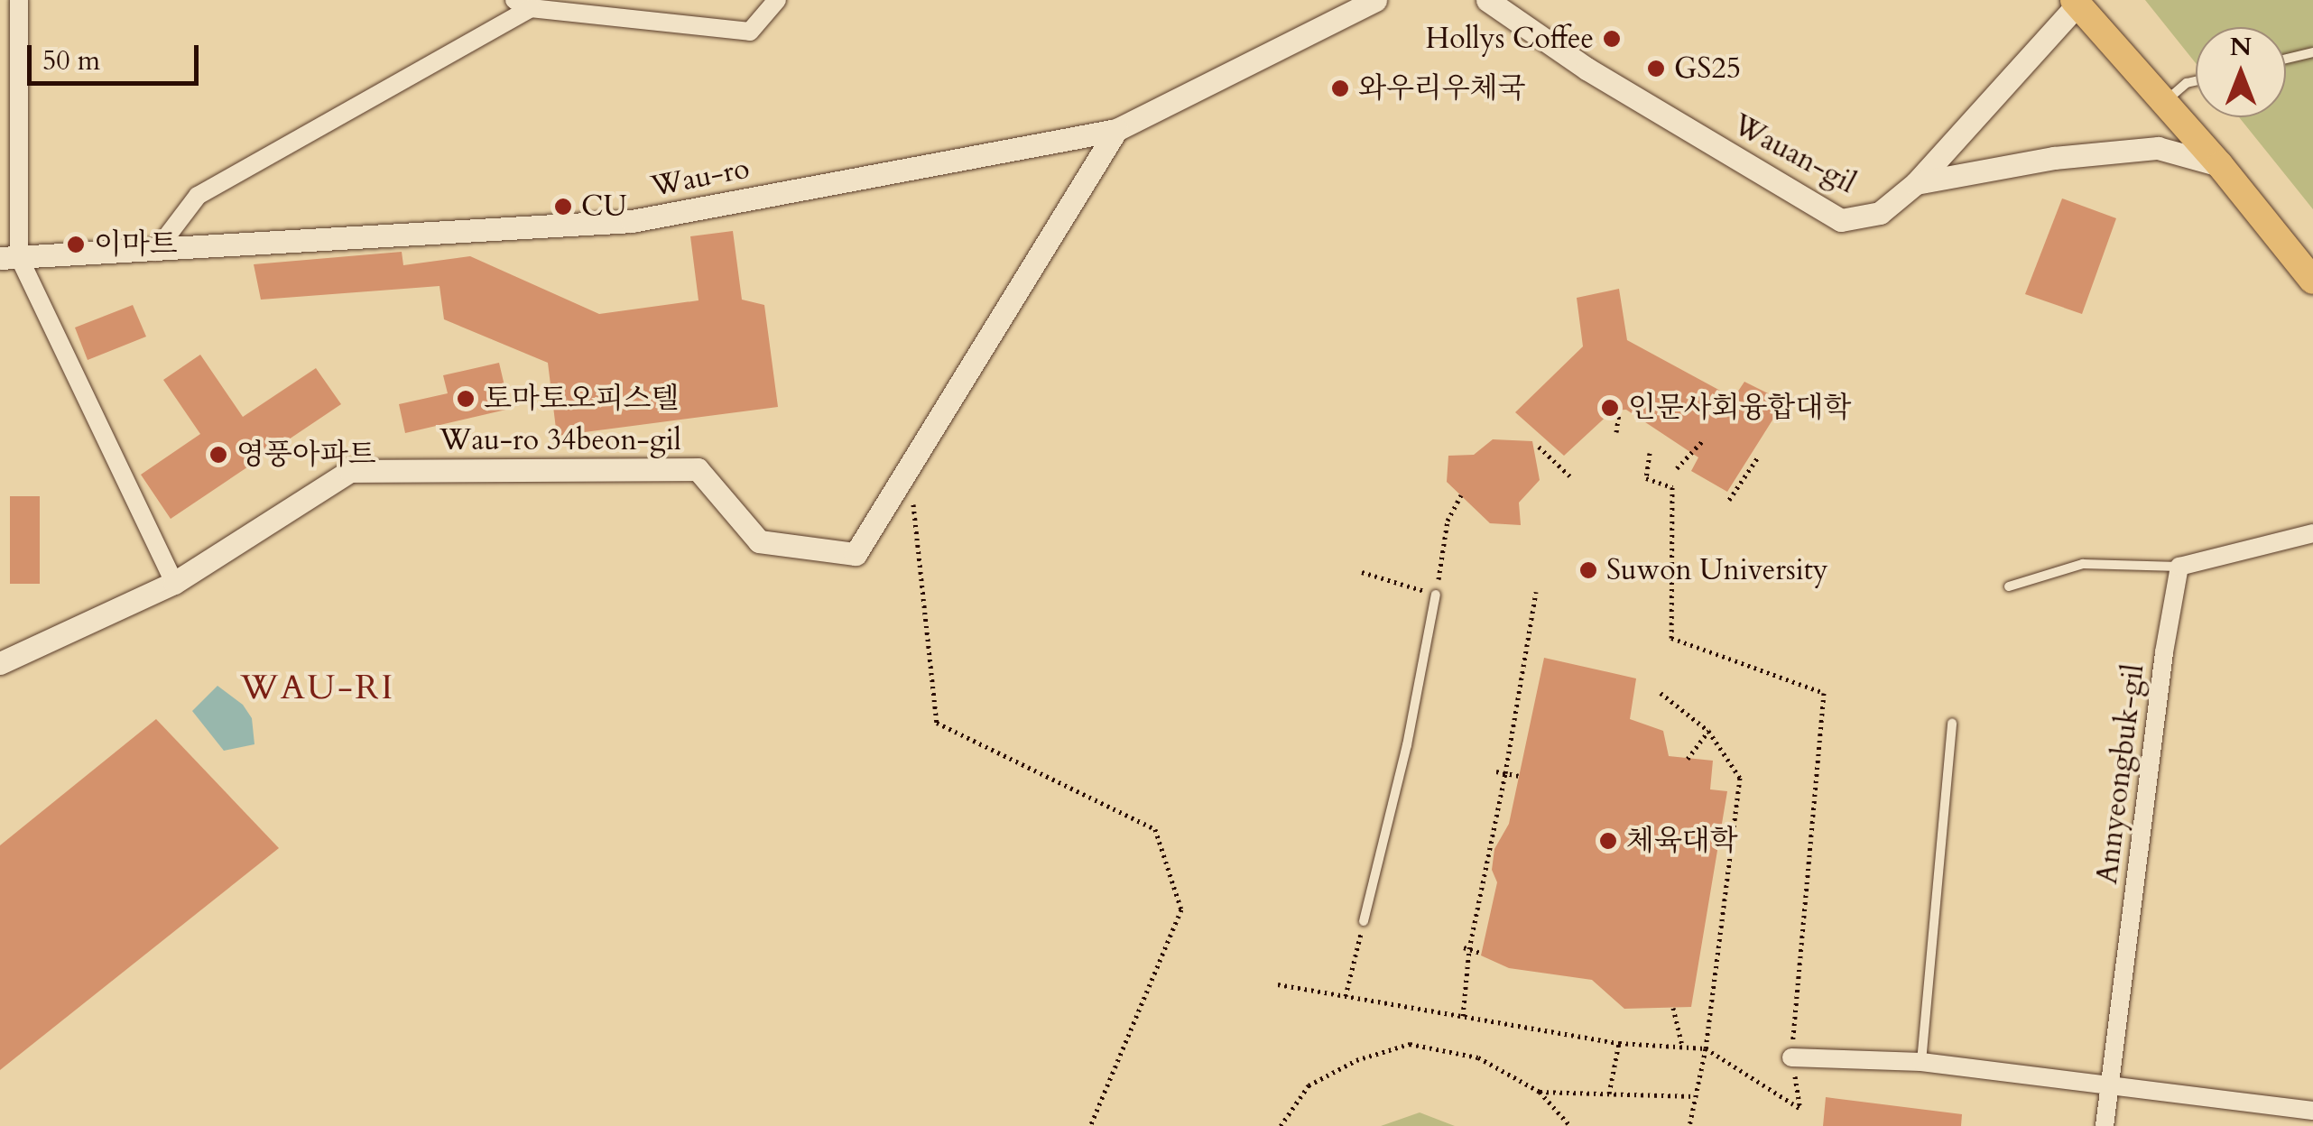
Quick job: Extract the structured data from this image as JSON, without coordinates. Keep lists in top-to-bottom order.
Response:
{
  "streets": {
    "street": [
      "Wauan-gil",
      "Wau-ro",
      "Wau-ro 34beon-gil",
      "Annyeongbuk-gil"
    ]
  },
  "crossings": [
    ["Wau-ro", "Wau-ro 34beon-gil"]
  ],
  "districts": ["WAU-RI"],
  "places": [
    "Hollys Coffee",
    "GS25",
    "와우리우체국",
    "CU",
    "이마트",
    "토마토오피스텔",
    "인문사회융합대학",
    "영풍아파트",
    "Suwon University",
    "체육대학"
  ],
  "scale_bar": "50 m",
  "north": "top"
}
